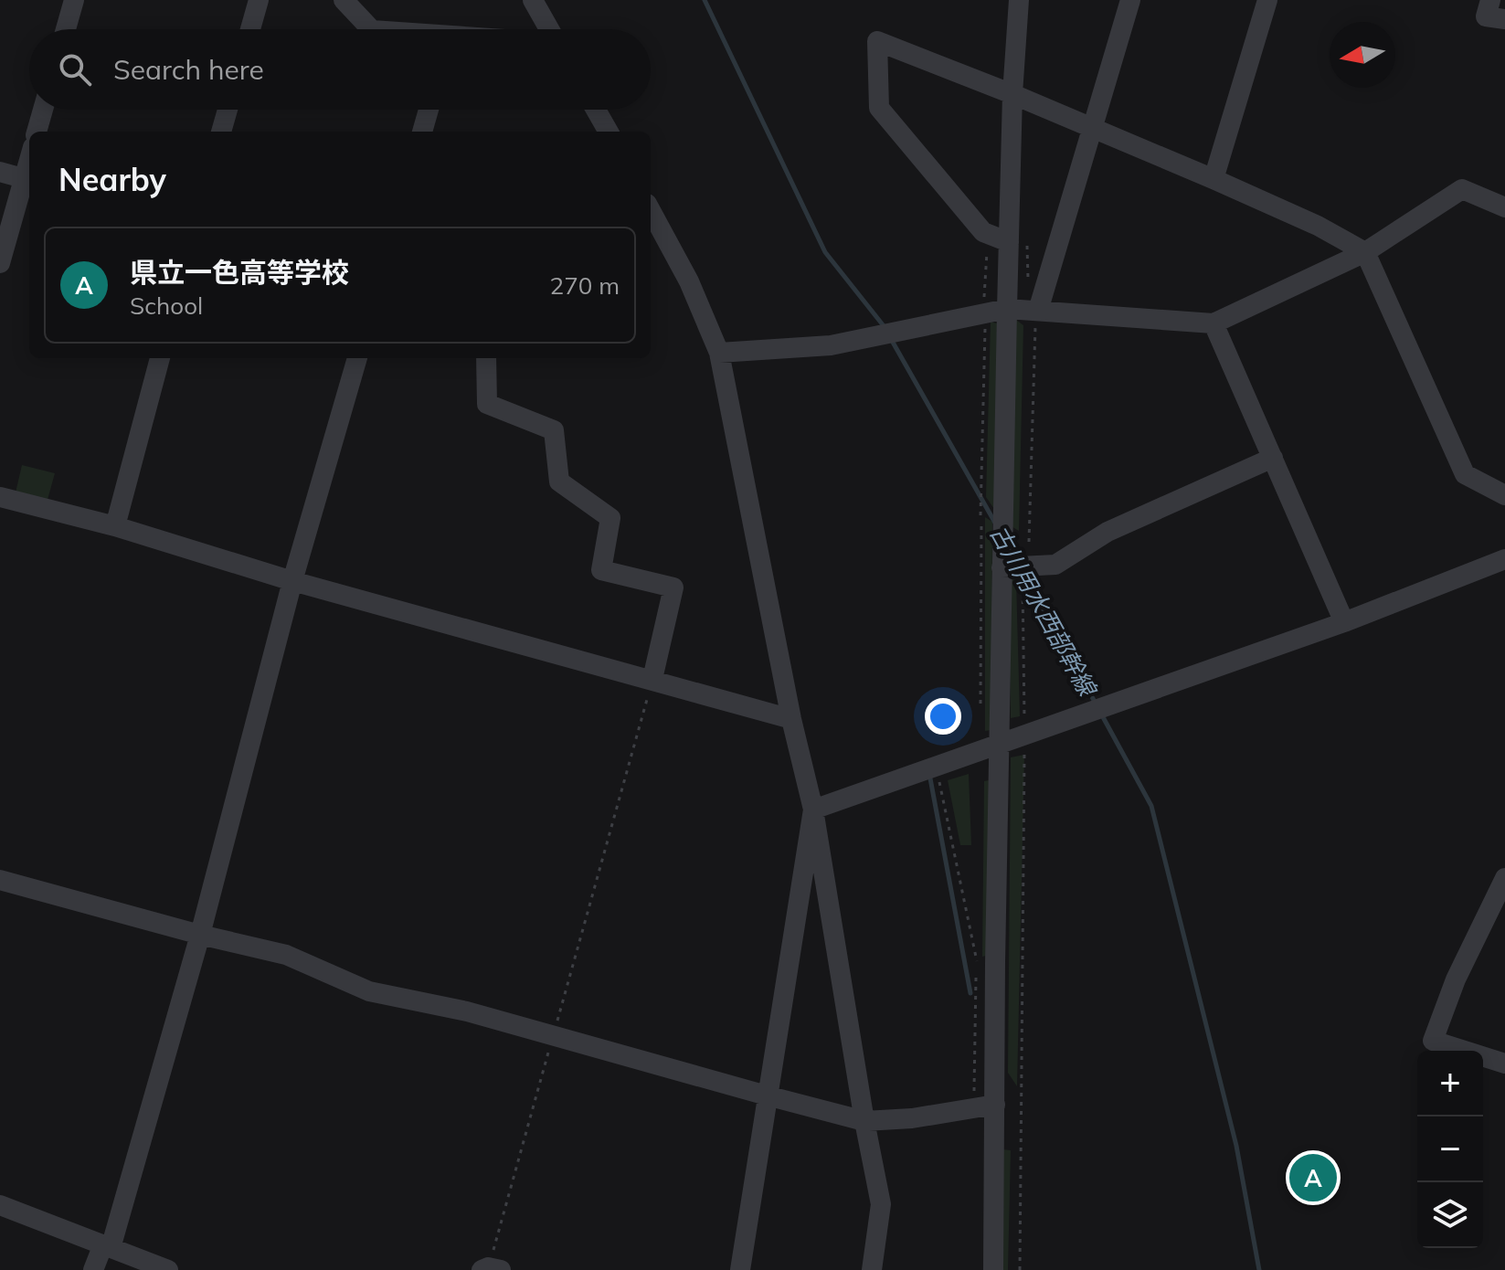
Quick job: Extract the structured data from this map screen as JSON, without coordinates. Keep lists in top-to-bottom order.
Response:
{
  "water": ["古川用水西部幹線"],
  "north": "left",
  "page": {
    "search": "Search here",
    "heading": "Nearby",
    "list": [
      {
        "mark": "A",
        "name": "県立一色高等学校",
        "note": "School",
        "value": "270 m"
      }
    ],
    "map_buttons": ["+", "−"],
    "pins": "A"
  }
}
